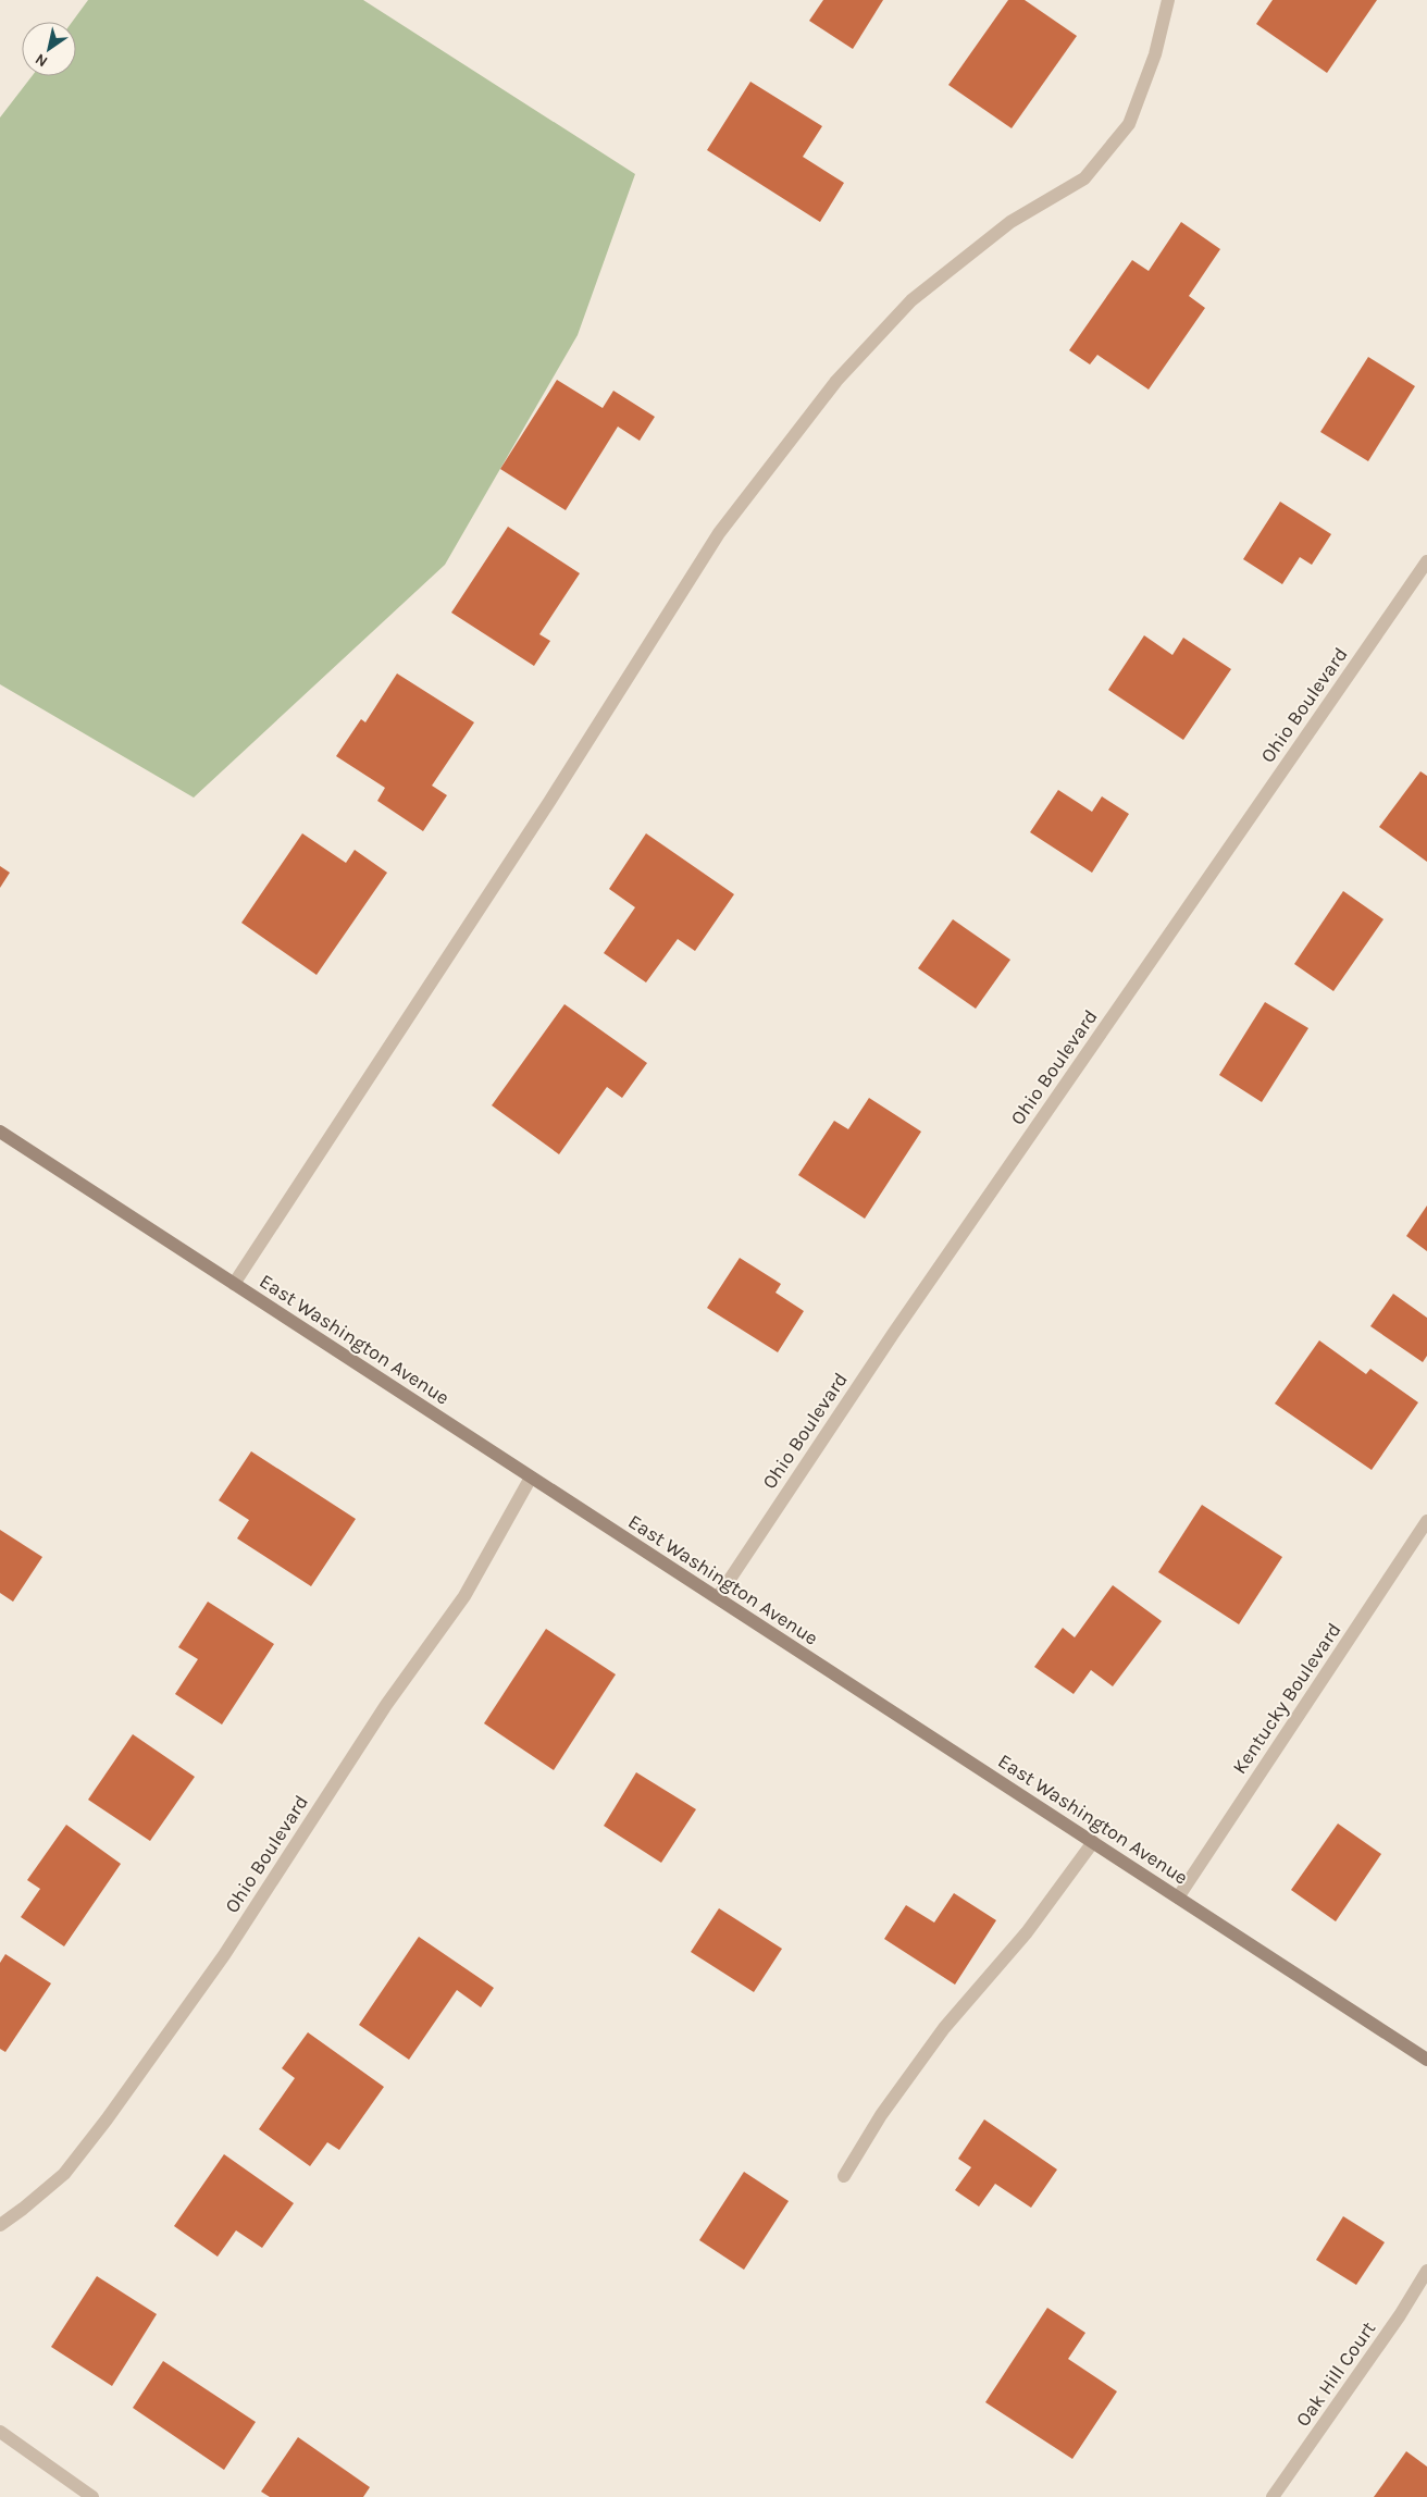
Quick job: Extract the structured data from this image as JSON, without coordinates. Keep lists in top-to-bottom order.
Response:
{
  "streets": {
    "street": [
      "Ohio Boulevard",
      "East Washington Avenue",
      "Kentucky Boulevard",
      "Oak Hill Court"
    ]
  },
  "crossings": [
    ["Ohio Boulevard", "East Washington Avenue"],
    ["East Washington Avenue", "Kentucky Boulevard"]
  ],
  "north": "bottom left"
}
